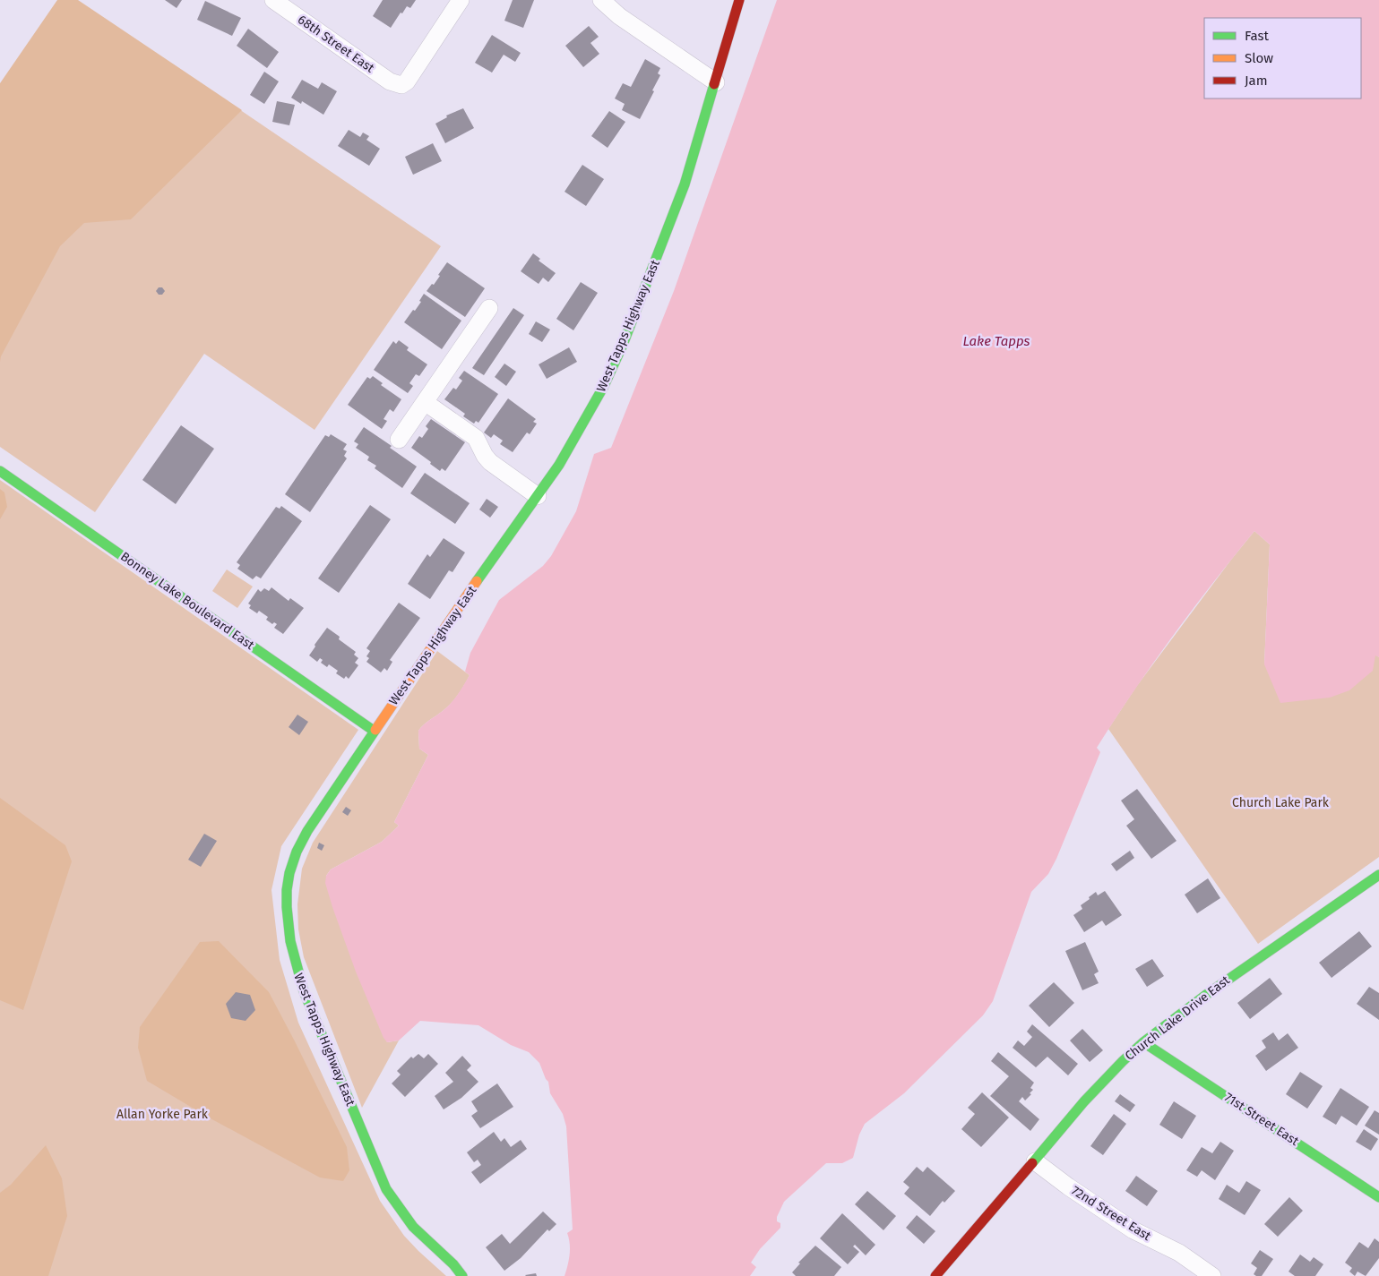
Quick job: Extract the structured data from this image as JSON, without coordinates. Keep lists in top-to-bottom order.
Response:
{
  "streets": {
    "street": [
      "68th Street East",
      "West Tapps Highway East",
      "Bonney Lake Boulevard East",
      "Church Lake Drive East",
      "71st Street East",
      "72nd Street East"
    ]
  },
  "crossings": [
    ["West Tapps Highway East", "Bonney Lake Boulevard East"],
    ["Church Lake Drive East", "71st Street East"],
    ["Church Lake Drive East", "72nd Street East"]
  ],
  "water": ["Lake Tapps"],
  "parks": ["Church Lake Park", "Allan Yorke Park"],
  "legend": ["Fast", "Slow", "Jam"]
}
